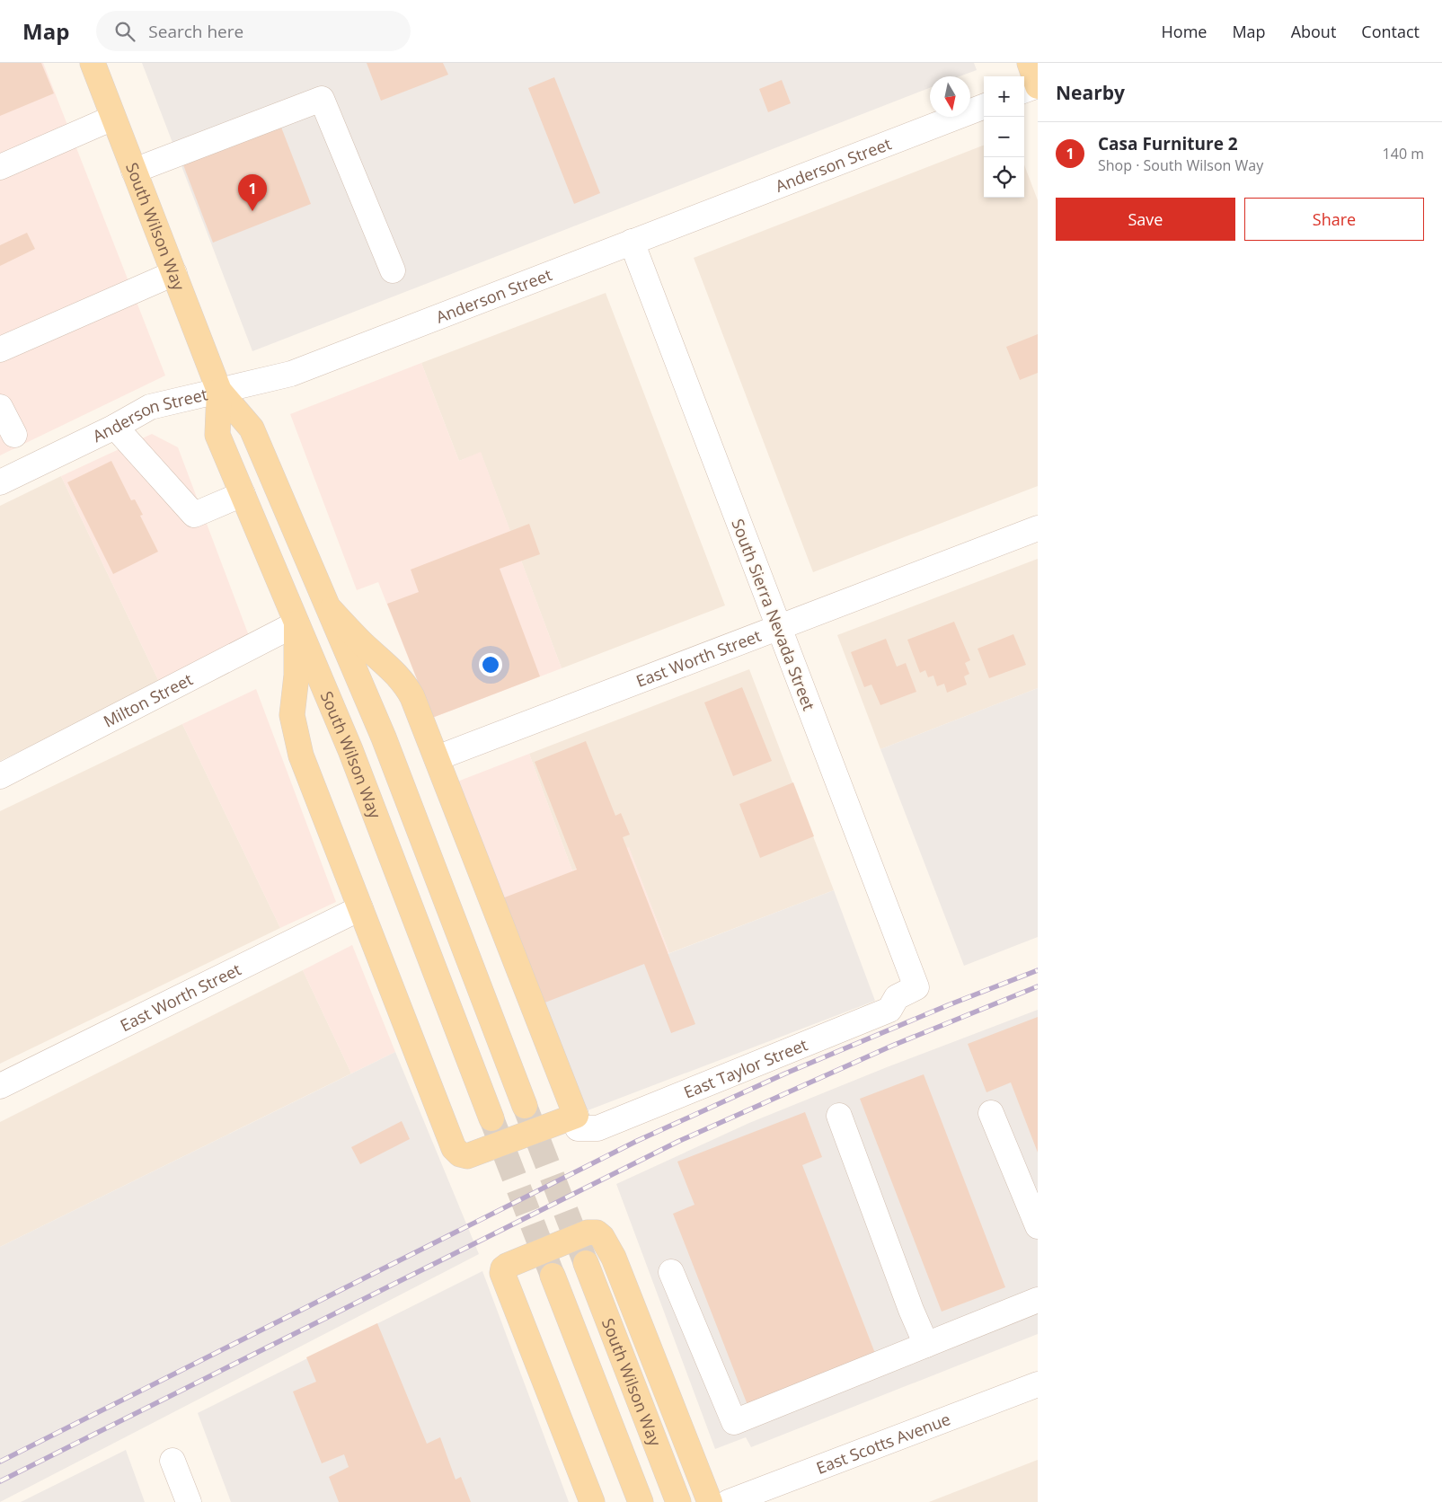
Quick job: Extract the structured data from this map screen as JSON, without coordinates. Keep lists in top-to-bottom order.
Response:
{
  "streets": {
    "main road": ["South Wilson Way"],
    "street": [
      "Anderson Street",
      "South Sierra Nevada Street",
      "East Worth Street",
      "Milton Street",
      "East Taylor Street",
      "East Scotts Avenue"
    ]
  },
  "crossings": [
    ["Anderson Street", "South Wilson Way"],
    ["Anderson Street", "South Sierra Nevada Street"],
    ["South Wilson Way", "Milton Street"],
    ["South Sierra Nevada Street", "East Worth Street"],
    ["South Sierra Nevada Street", "East Taylor Street"]
  ],
  "north": "bottom",
  "page": {
    "header": "Map",
    "search": "Search here",
    "nav": [
      "Home",
      "Map",
      "About",
      "Contact"
    ],
    "heading": "Nearby",
    "map_buttons": ["+", "−"],
    "list": [
      {
        "mark": "1",
        "name": "Casa Furniture 2",
        "note": "Shop · South Wilson Way",
        "value": "140 m"
      }
    ],
    "pins": "1",
    "buttons": ["Save", "Share"]
  }
}
